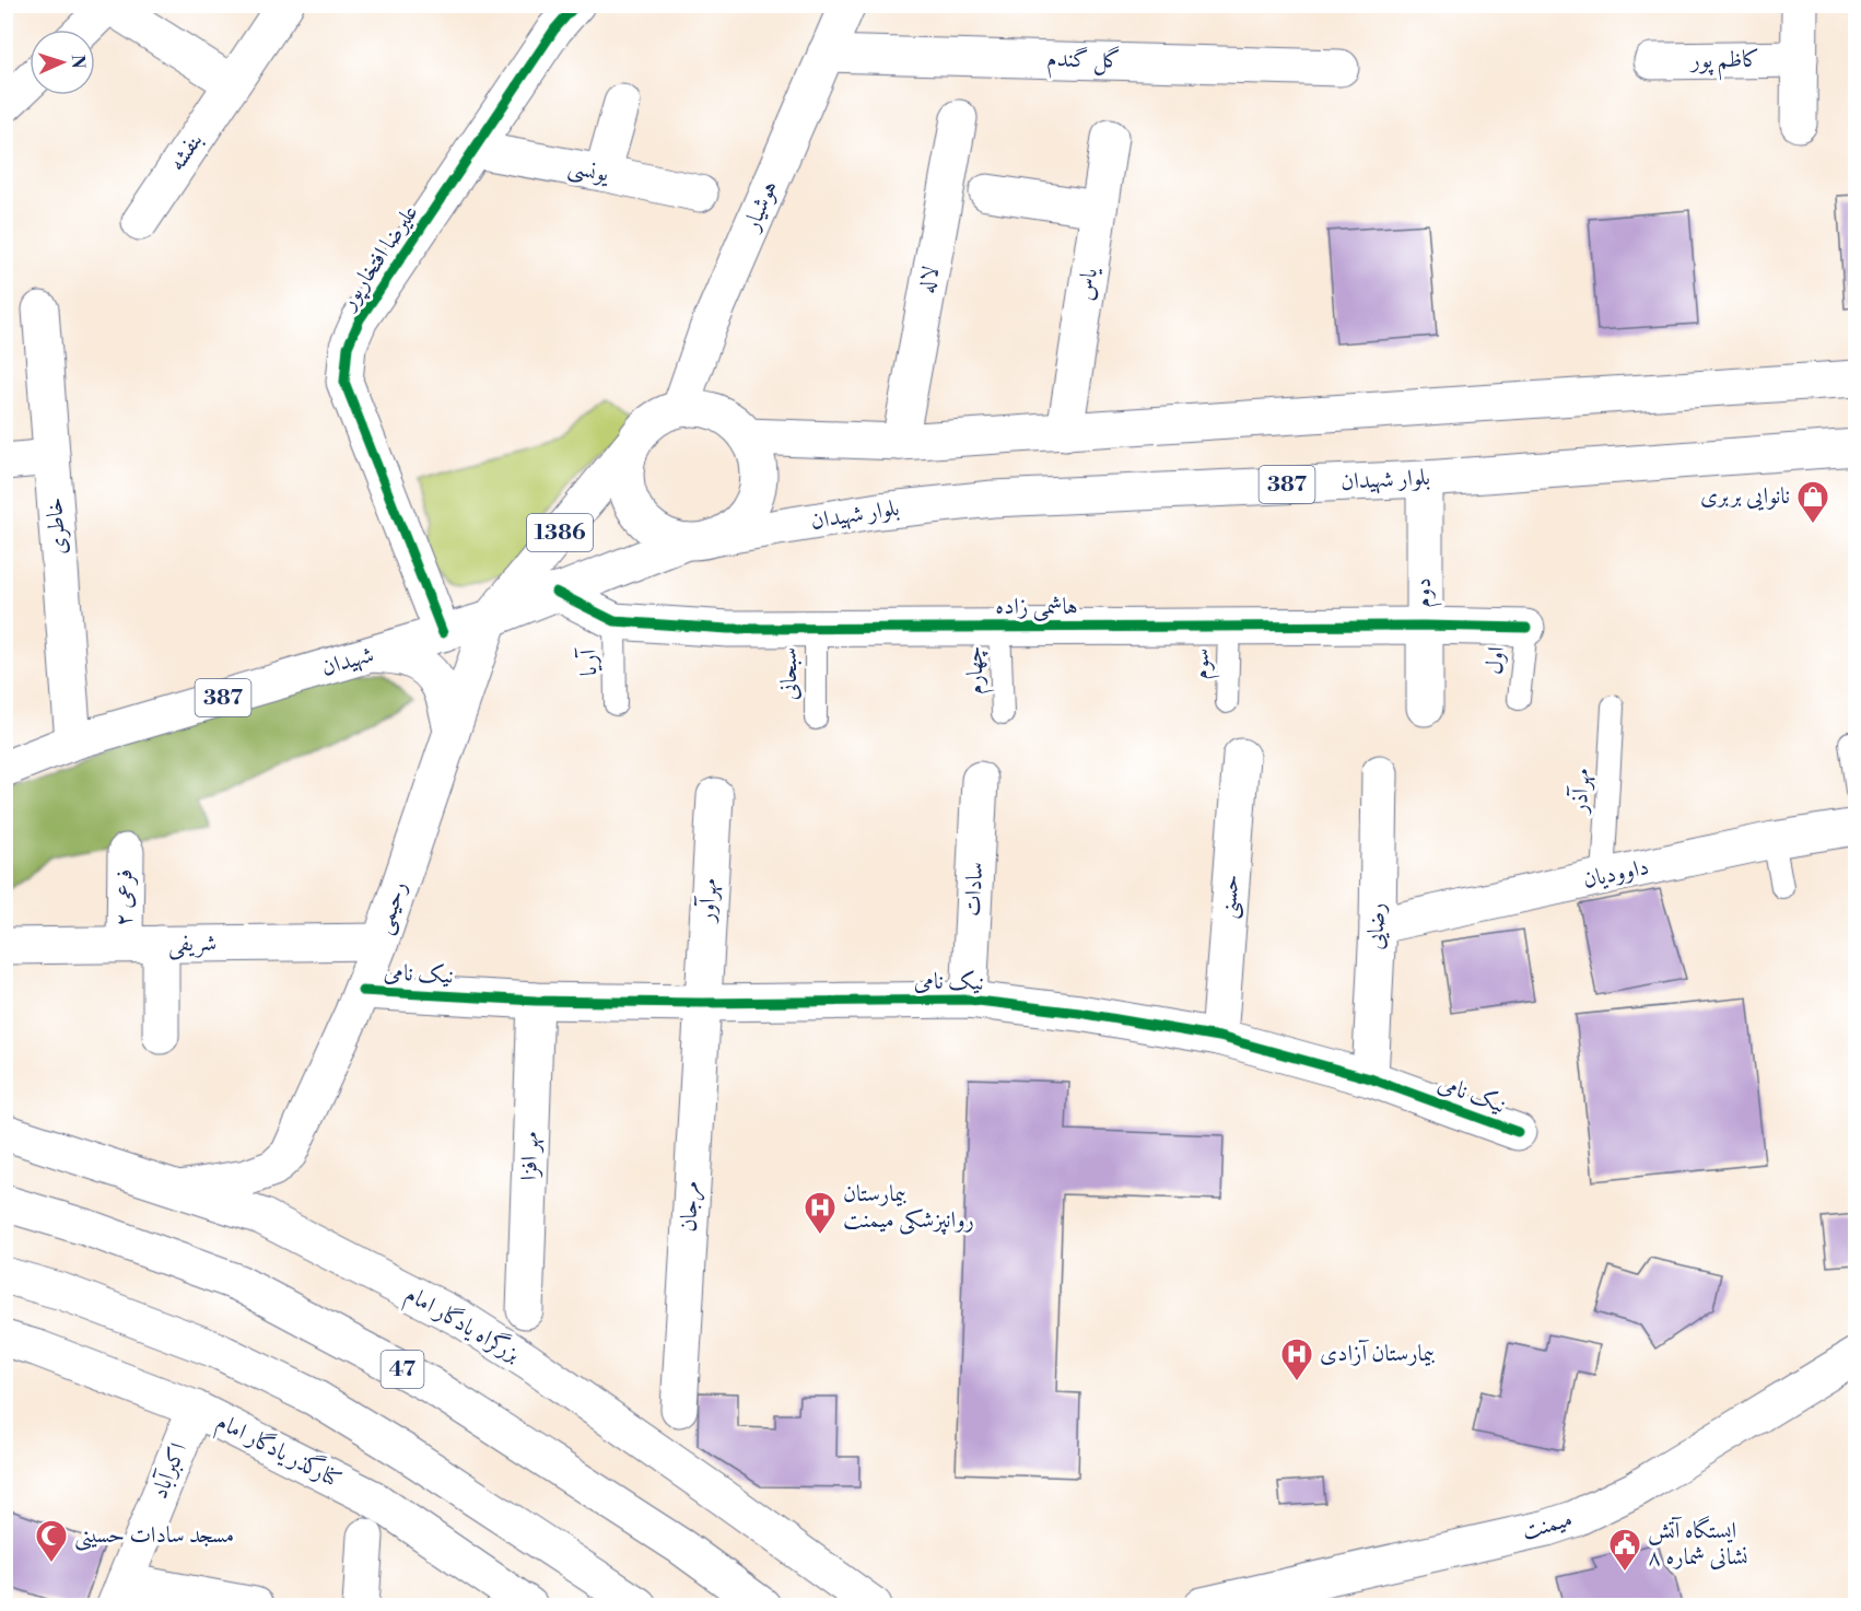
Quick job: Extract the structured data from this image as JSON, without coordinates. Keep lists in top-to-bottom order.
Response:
{
  "streets": {
    "main road": [
      "گل گندم",
      "کاظم پور",
      "بنفشه",
      "یونسی",
      "هوشیار",
      "علیرضا افتخارپور",
      "لاله",
      "یاس",
      "بلوار شهیدان",
      "387",
      "خاطری",
      "1386",
      "دوم",
      "هاشمی زاده",
      "شهیدان",
      "داوودیان",
      "سادات",
      "حسنی",
      "فرعی ۲",
      "مهرآور",
      "رحیمی",
      "رضایی",
      "شریفی",
      "نیک نامی",
      "مهر افزا",
      "مرجان",
      "بزرگراه یادگار امام",
      "47",
      "کنارگذر یادگار امام",
      "اکبرآباد",
      "میمنت"
    ],
    "lane": [
      "اول",
      "آریا",
      "سوم",
      "چهارم",
      "سبحانی",
      "مهرآذر"
    ]
  },
  "crossings": [
    ["گل گندم", "هوشیار"],
    ["یونسی", "علیرضا افتخارپور"],
    ["هوشیار", "بلوار شهیدان"],
    ["هوشیار", "1386"],
    ["هوشیار", "شهیدان"],
    ["علیرضا افتخارپور", "شهیدان"],
    ["بلوار شهیدان", "1386"],
    ["بلوار شهیدان", "دوم"],
    ["بلوار شهیدان", "شهیدان"],
    ["خاطری", "شهیدان"],
    ["1386", "شهیدان"],
    ["1386", "رحیمی"],
    ["دوم", "هاشمی زاده"],
    ["هاشمی زاده", "اول"],
    ["هاشمی زاده", "شهیدان"],
    ["هاشمی زاده", "آریا"],
    ["هاشمی زاده", "سوم"],
    ["هاشمی زاده", "چهارم"],
    ["هاشمی زاده", "سبحانی"],
    ["شهیدان", "رحیمی"],
    ["مهرآذر", "داوودیان"],
    ["داوودیان", "رضایی"],
    ["سادات", "نیک نامی"],
    ["حسنی", "نیک نامی"],
    ["فرعی ۲", "شریفی"],
    ["مهرآور", "نیک نامی"],
    ["مهرآور", "مرجان"],
    ["رحیمی", "شریفی"],
    ["رحیمی", "نیک نامی"],
    ["رحیمی", "بزرگراه یادگار امام"],
    ["رضایی", "نیک نامی"],
    ["نیک نامی", "مهر افزا"],
    ["نیک نامی", "مرجان"],
    ["کنارگذر یادگار امام", "اکبرآباد"]
  ],
  "places": {
    "shop": ["نانوایی بربری"],
    "hospital": ["بیمارستان روانپزشکی میمنت", "بیمارستان آزادی"],
    "mosque": ["مسجد سادات حسینی"],
    "public building": ["ایستگاه آتش نشانی شماره ۸"]
  },
  "north": "right"
}
